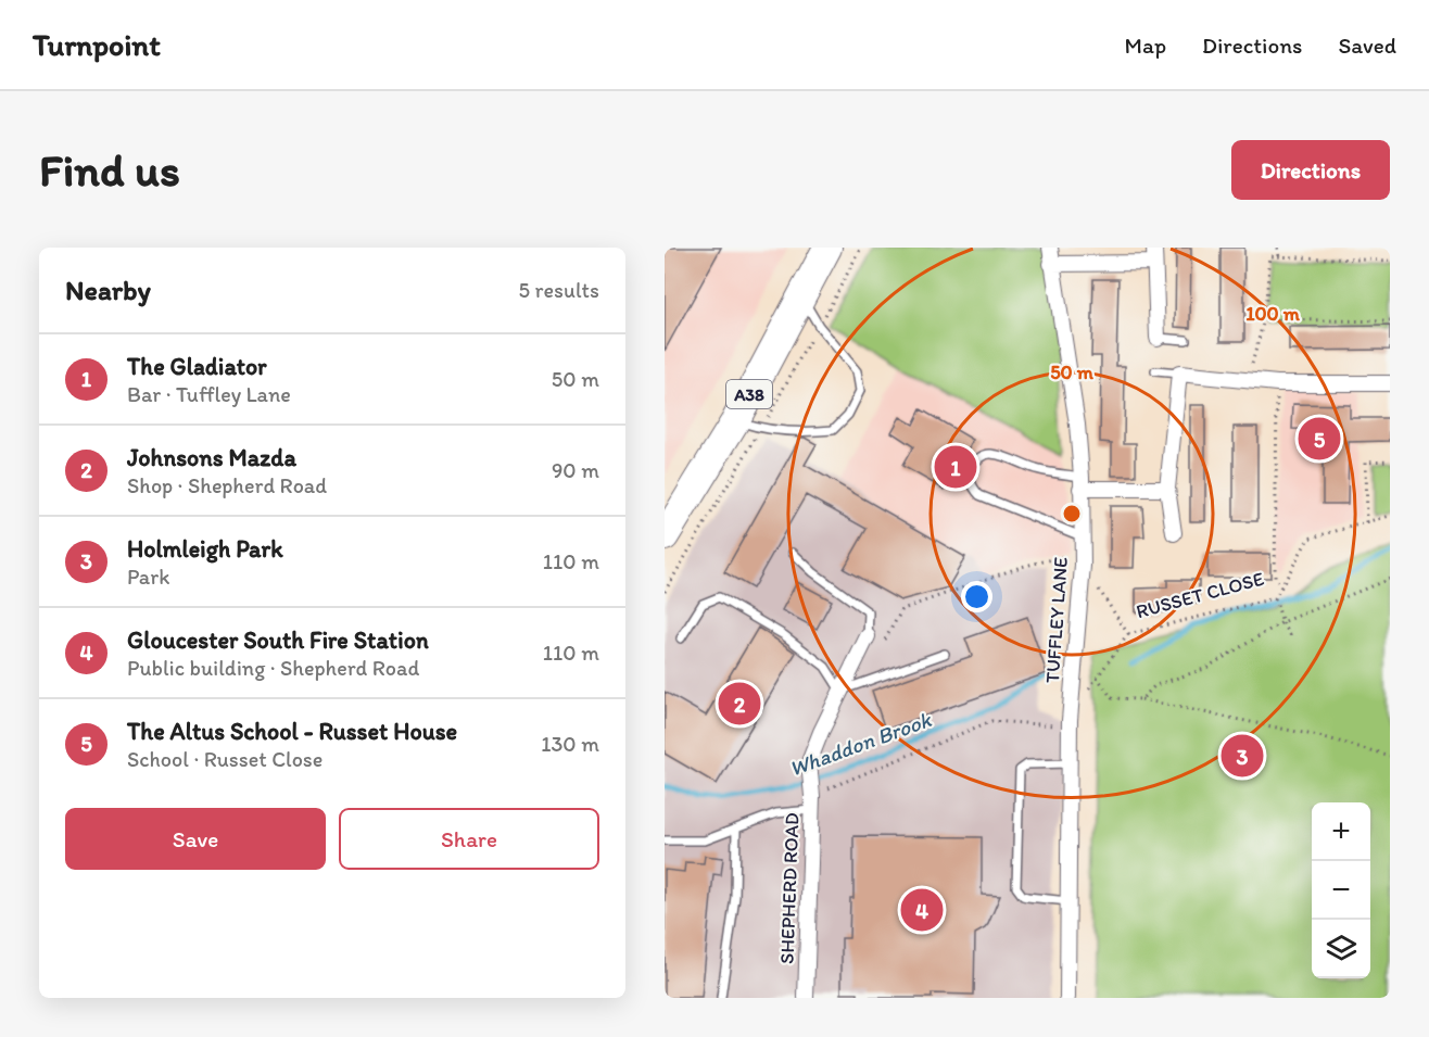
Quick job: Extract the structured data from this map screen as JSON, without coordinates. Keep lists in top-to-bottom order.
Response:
{
  "streets": {
    "highway": ["A38"],
    "street": ["TUFFLEY LANE", "SHEPHERD ROAD"],
    "path": ["RUSSET CLOSE"]
  },
  "crossings": [
    ["RUSSET CLOSE", "TUFFLEY LANE"]
  ],
  "water": ["Whaddon Brook"],
  "page": {
    "header": "Turnpoint",
    "nav": ["Map", "Directions", "Saved"],
    "buttons": [
      "Directions",
      ["Save", "Share"]
    ],
    "title": "Find us",
    "heading": ["Nearby", "5 results"],
    "list": [
      {
        "mark": "1",
        "name": "The Gladiator",
        "note": "Bar · Tuffley Lane",
        "value": "50 m"
      },
      {
        "mark": "2",
        "name": "Johnsons Mazda",
        "note": "Shop · Shepherd Road",
        "value": "90 m"
      },
      {
        "mark": "3",
        "name": "Holmleigh Park",
        "note": "Park",
        "value": "110 m"
      },
      {
        "mark": "4",
        "name": "Gloucester South Fire Station",
        "note": "Public building · Shepherd Road",
        "value": "110 m"
      },
      {
        "mark": "5",
        "name": "The Altus School - Russet House",
        "note": "School · Russet Close",
        "value": "130 m"
      }
    ],
    "pins": [
      "5",
      "1",
      "2",
      "3",
      "4"
    ],
    "map_buttons": ["+", "−"]
  },
  "rings": ["100 m", "50 m"]
}
